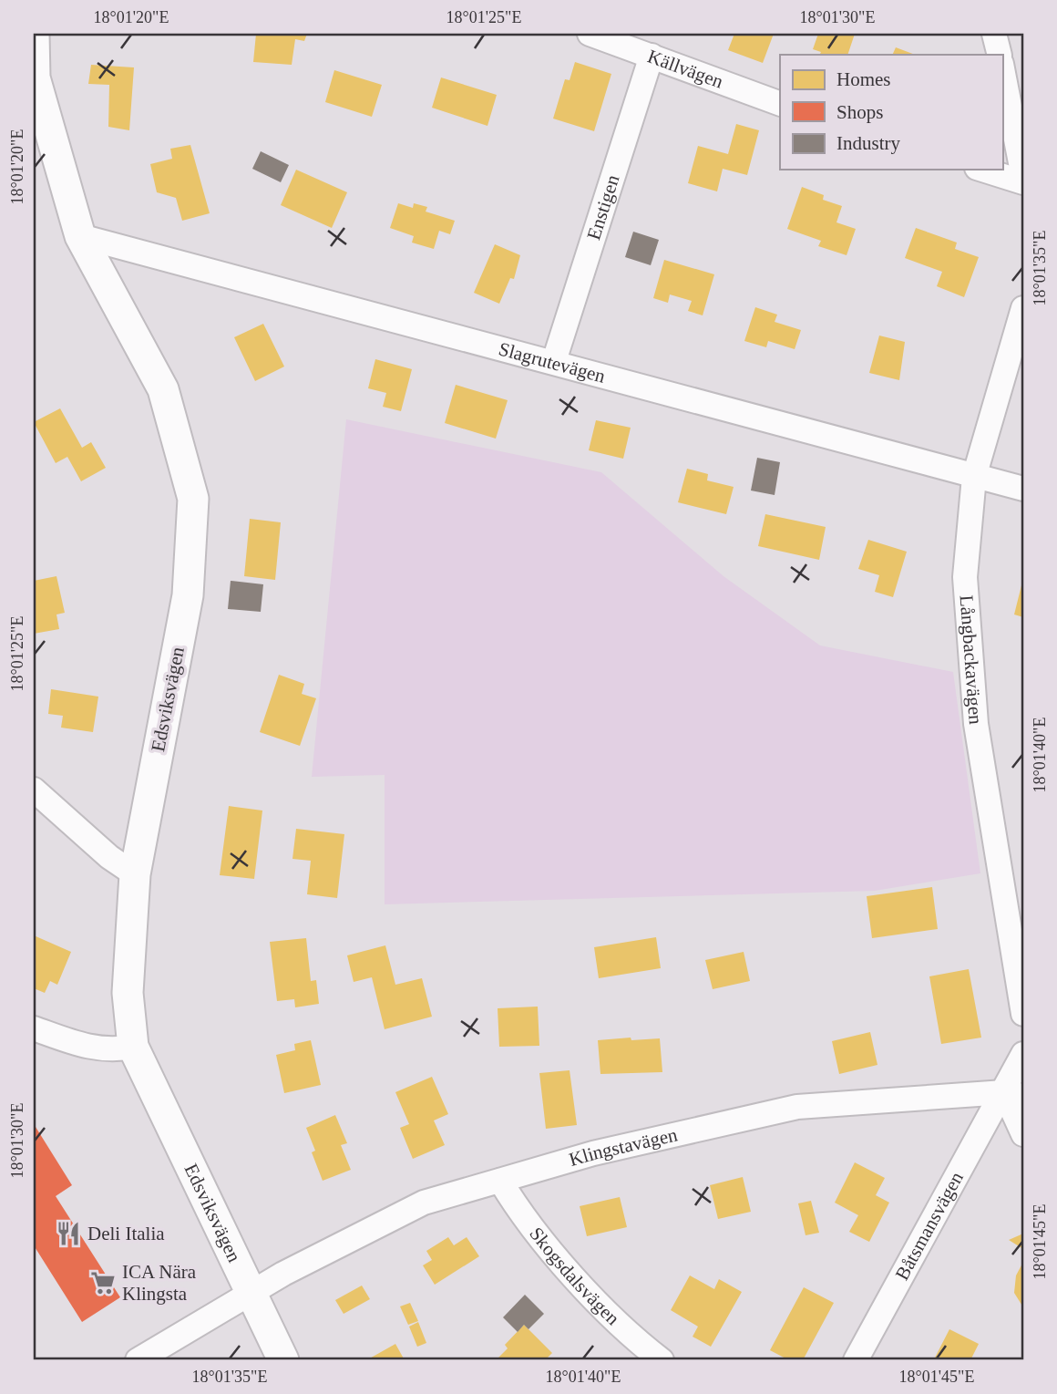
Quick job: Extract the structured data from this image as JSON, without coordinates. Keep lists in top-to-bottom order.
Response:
{
  "streets": {
    "street": [
      "Källvägen",
      "Enstigen",
      "Slagrutevägen",
      "Långbackavägen",
      "Edsviksvägen",
      "Klingstavägen",
      "Båtsmansvägen",
      "Skogsdalsvägen"
    ]
  },
  "crossings": [
    ["Källvägen", "Enstigen"],
    ["Enstigen", "Slagrutevägen"],
    ["Slagrutevägen", "Långbackavägen"],
    ["Slagrutevägen", "Edsviksvägen"],
    ["Edsviksvägen", "Klingstavägen"],
    ["Klingstavägen", "Båtsmansvägen"],
    ["Klingstavägen", "Skogsdalsvägen"]
  ],
  "places": {
    "restaurant": ["Deli Italia"],
    "supermarket": ["ICA Nära Klingsta"]
  },
  "legend": ["Homes", "Shops", "Industry"],
  "coordinates": [
    "18°01'20\"E",
    "18°01'25\"E",
    "18°01'30\"E",
    "18°01'35\"E",
    "18°01'40\"E",
    "18°01'45\"E"
  ]
}
